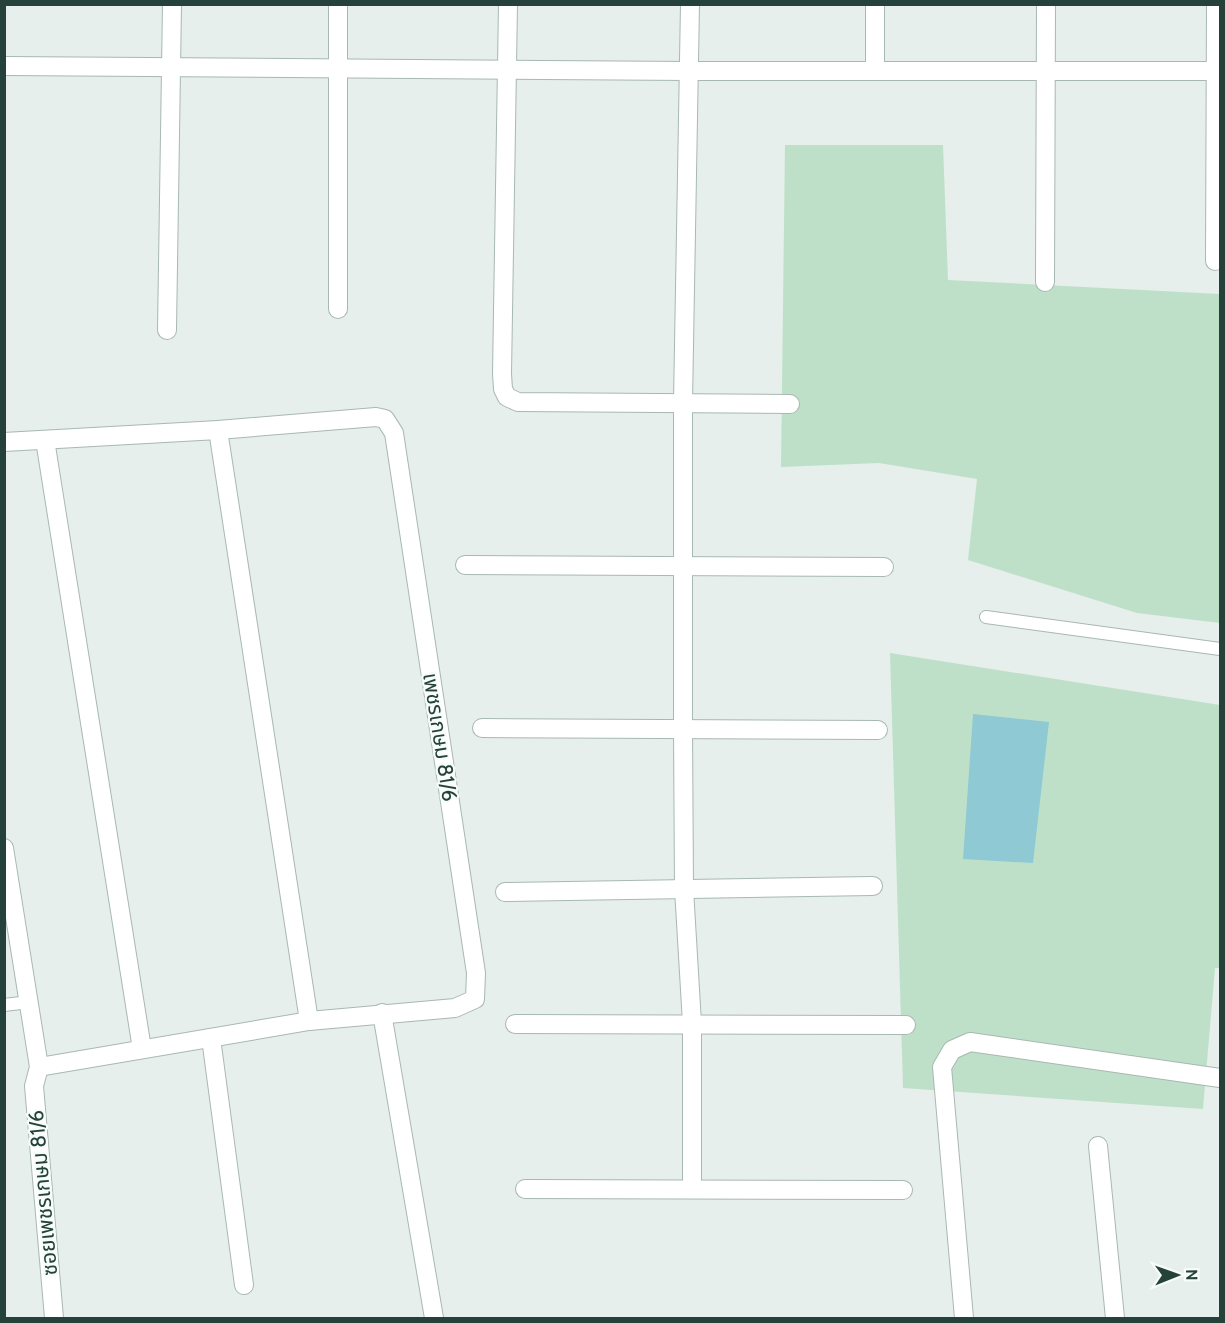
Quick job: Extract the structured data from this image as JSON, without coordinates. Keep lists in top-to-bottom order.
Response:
{
  "streets": {
    "street": ["เพชรเกษม 81/6", "ซอยเพชรเกษม 81/6"]
  },
  "crossings": [
    ["เพชรเกษม 81/6", "ซอยเพชรเกษม 81/6"]
  ],
  "north": "right"
}
